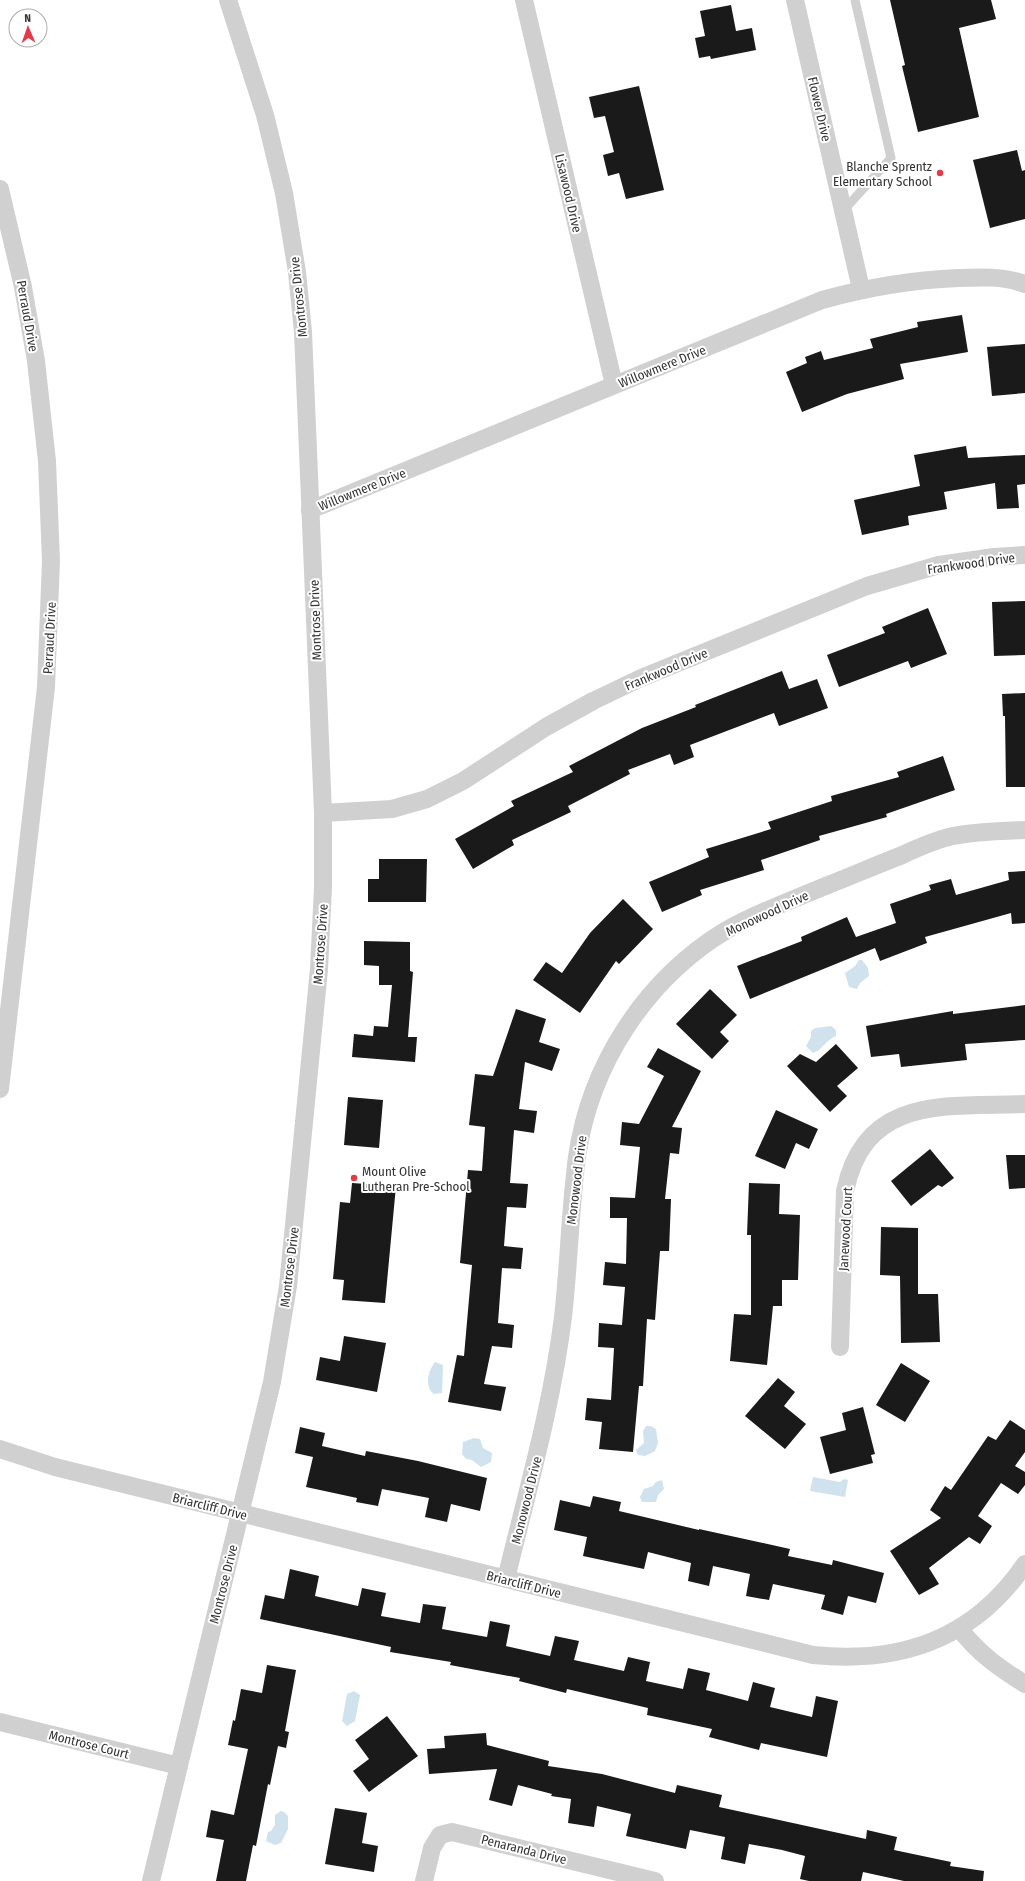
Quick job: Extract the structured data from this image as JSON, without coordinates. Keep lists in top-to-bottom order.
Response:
{
  "streets": {
    "street": [
      "Flower Drive",
      "Lisawood Drive",
      "Montrose Drive",
      "Perraud Drive",
      "Willowmere Drive",
      "Frankwood Drive",
      "Monowood Drive",
      "Janewood Court",
      "Briarcliff Drive",
      "Montrose Court",
      "Penaranda Drive"
    ]
  },
  "crossings": [
    ["Flower Drive", "Willowmere Drive"],
    ["Lisawood Drive", "Willowmere Drive"],
    ["Montrose Drive", "Willowmere Drive"],
    ["Montrose Drive", "Frankwood Drive"],
    ["Montrose Drive", "Briarcliff Drive"],
    ["Montrose Drive", "Montrose Court"],
    ["Monowood Drive", "Briarcliff Drive"]
  ],
  "places": ["Blanche Sprentz Elementary School", "Mount Olive Lutheran Pre-School"],
  "north": "top"
}
